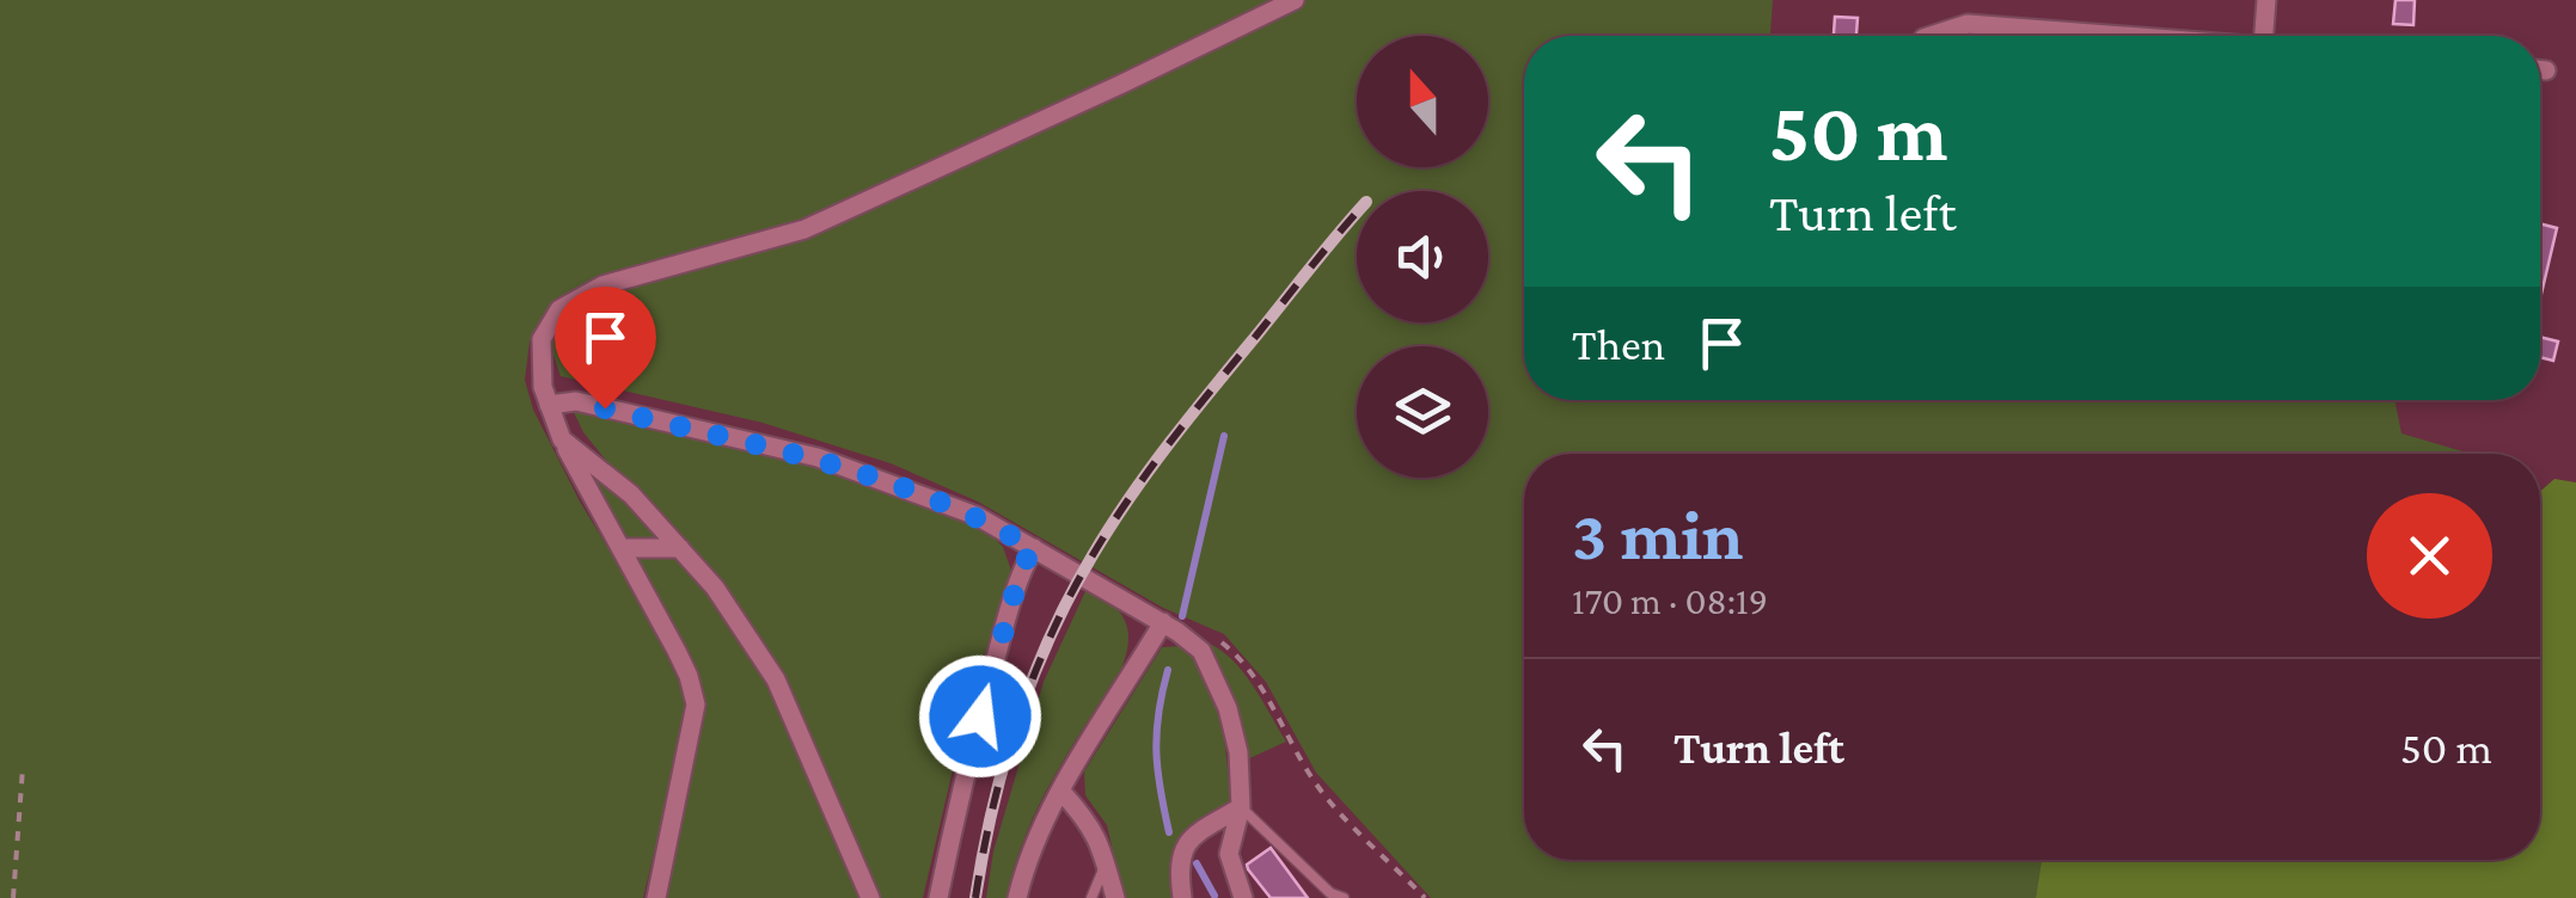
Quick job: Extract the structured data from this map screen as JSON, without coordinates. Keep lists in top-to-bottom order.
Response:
{
  "north": "top",
  "page": {
    "turn": ["50 m", "Turn left"],
    "then": "Then",
    "heading": ["3 min", "170 m · 08:19"],
    "list": [
      {
        "name": "Turn left",
        "value": "50 m"
      }
    ]
  }
}
